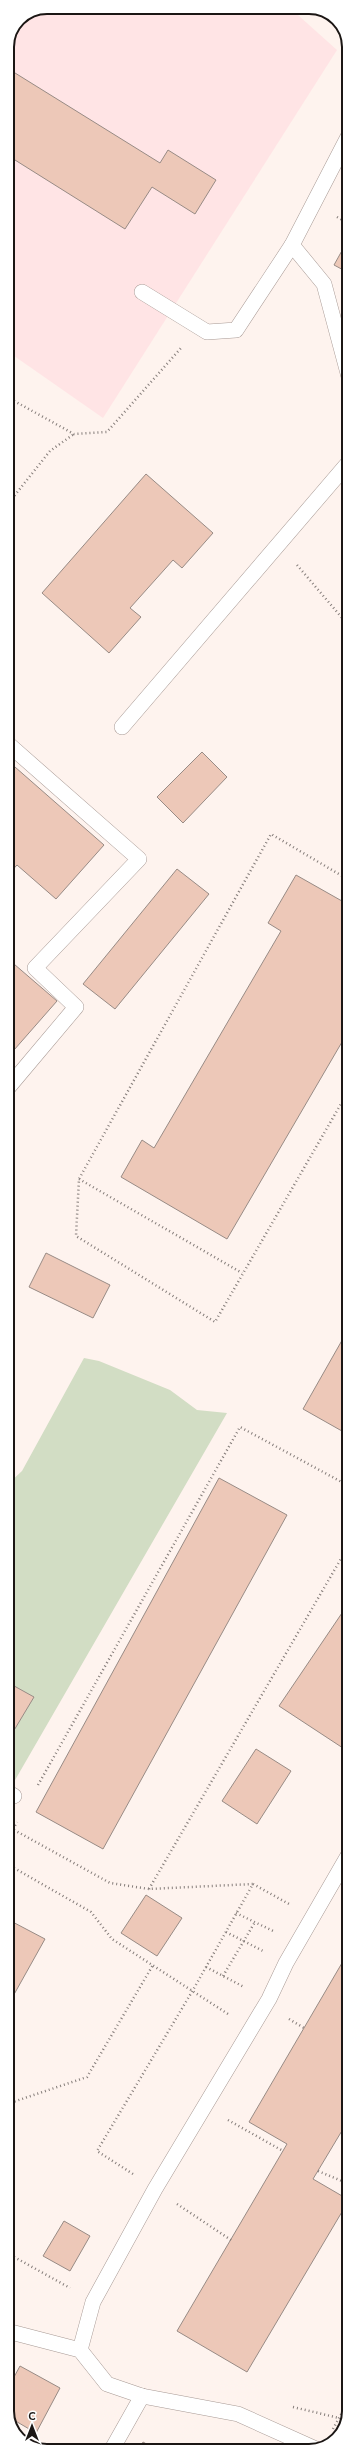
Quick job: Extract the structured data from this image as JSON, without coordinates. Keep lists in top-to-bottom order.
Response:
{
  "north": "top"
}
